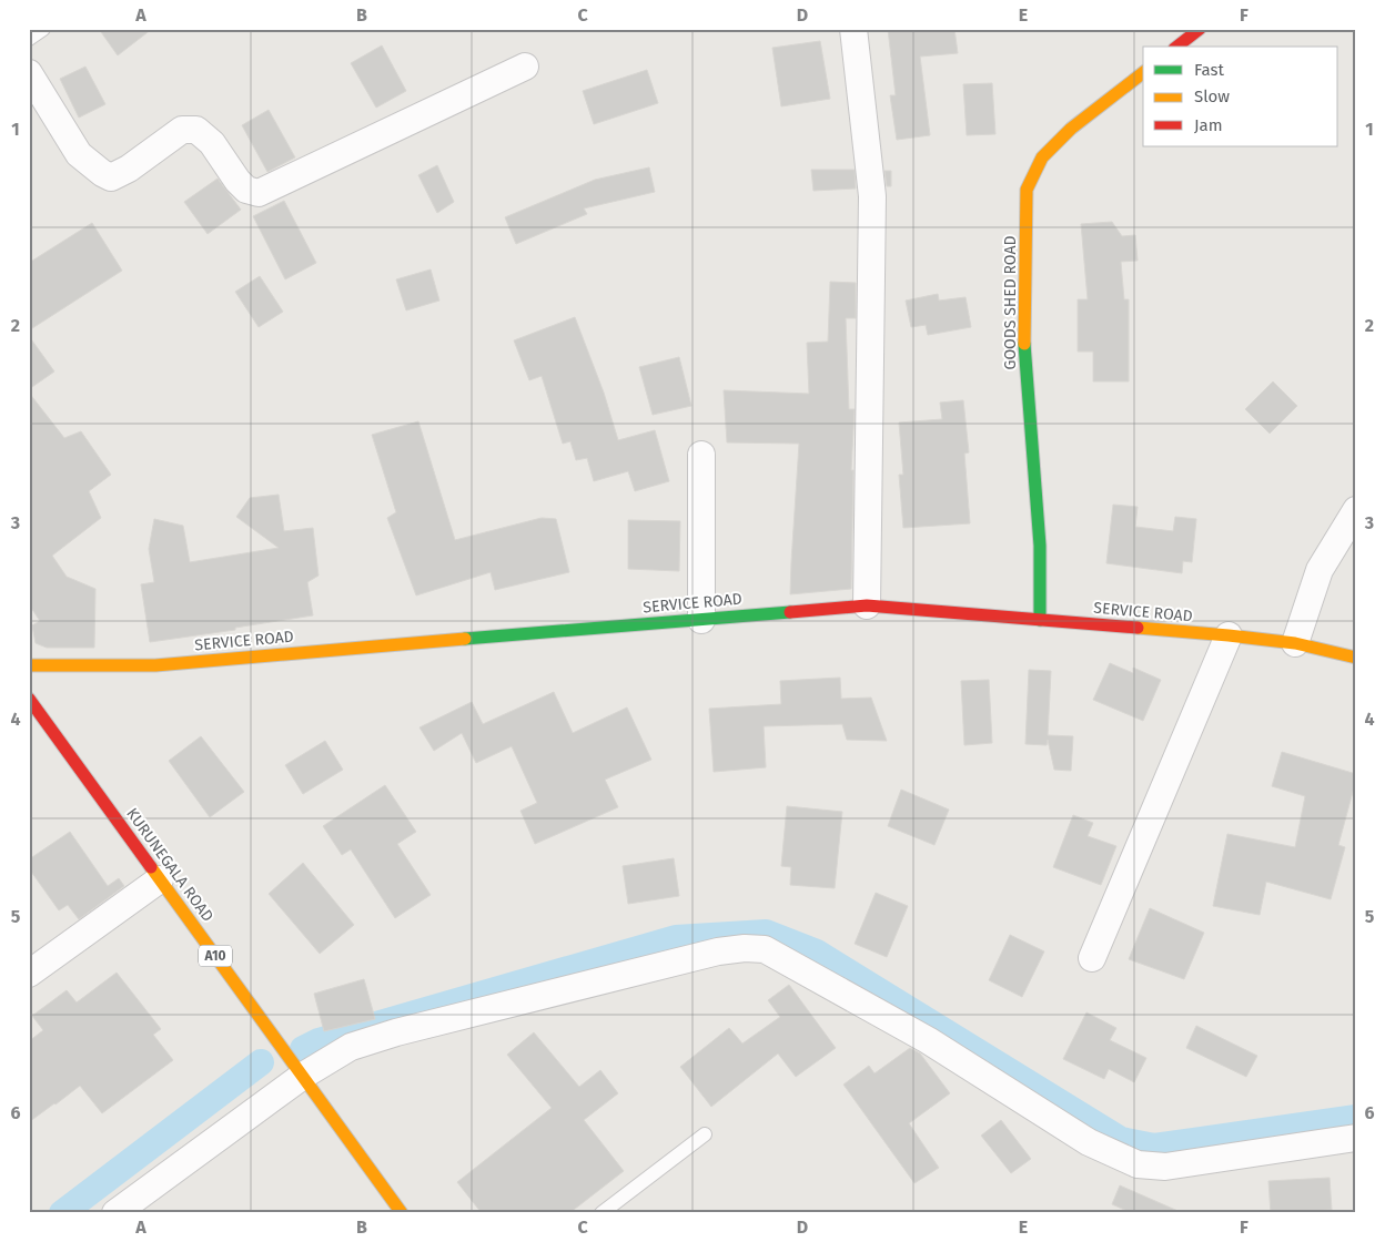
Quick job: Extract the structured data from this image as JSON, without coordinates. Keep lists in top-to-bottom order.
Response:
{
  "streets": {
    "main road": [
      "GOODS SHED ROAD",
      "SERVICE ROAD",
      "KURUNEGALA ROAD",
      "A10"
    ]
  },
  "crossings": [
    ["GOODS SHED ROAD", "SERVICE ROAD"]
  ],
  "legend": ["Fast", "Slow", "Jam"],
  "grid": {
    "columns": [
      "A",
      "B",
      "C",
      "D",
      "E",
      "F"
    ],
    "rows": [
      "1",
      "2",
      "3",
      "4",
      "5",
      "6"
    ]
  }
}
